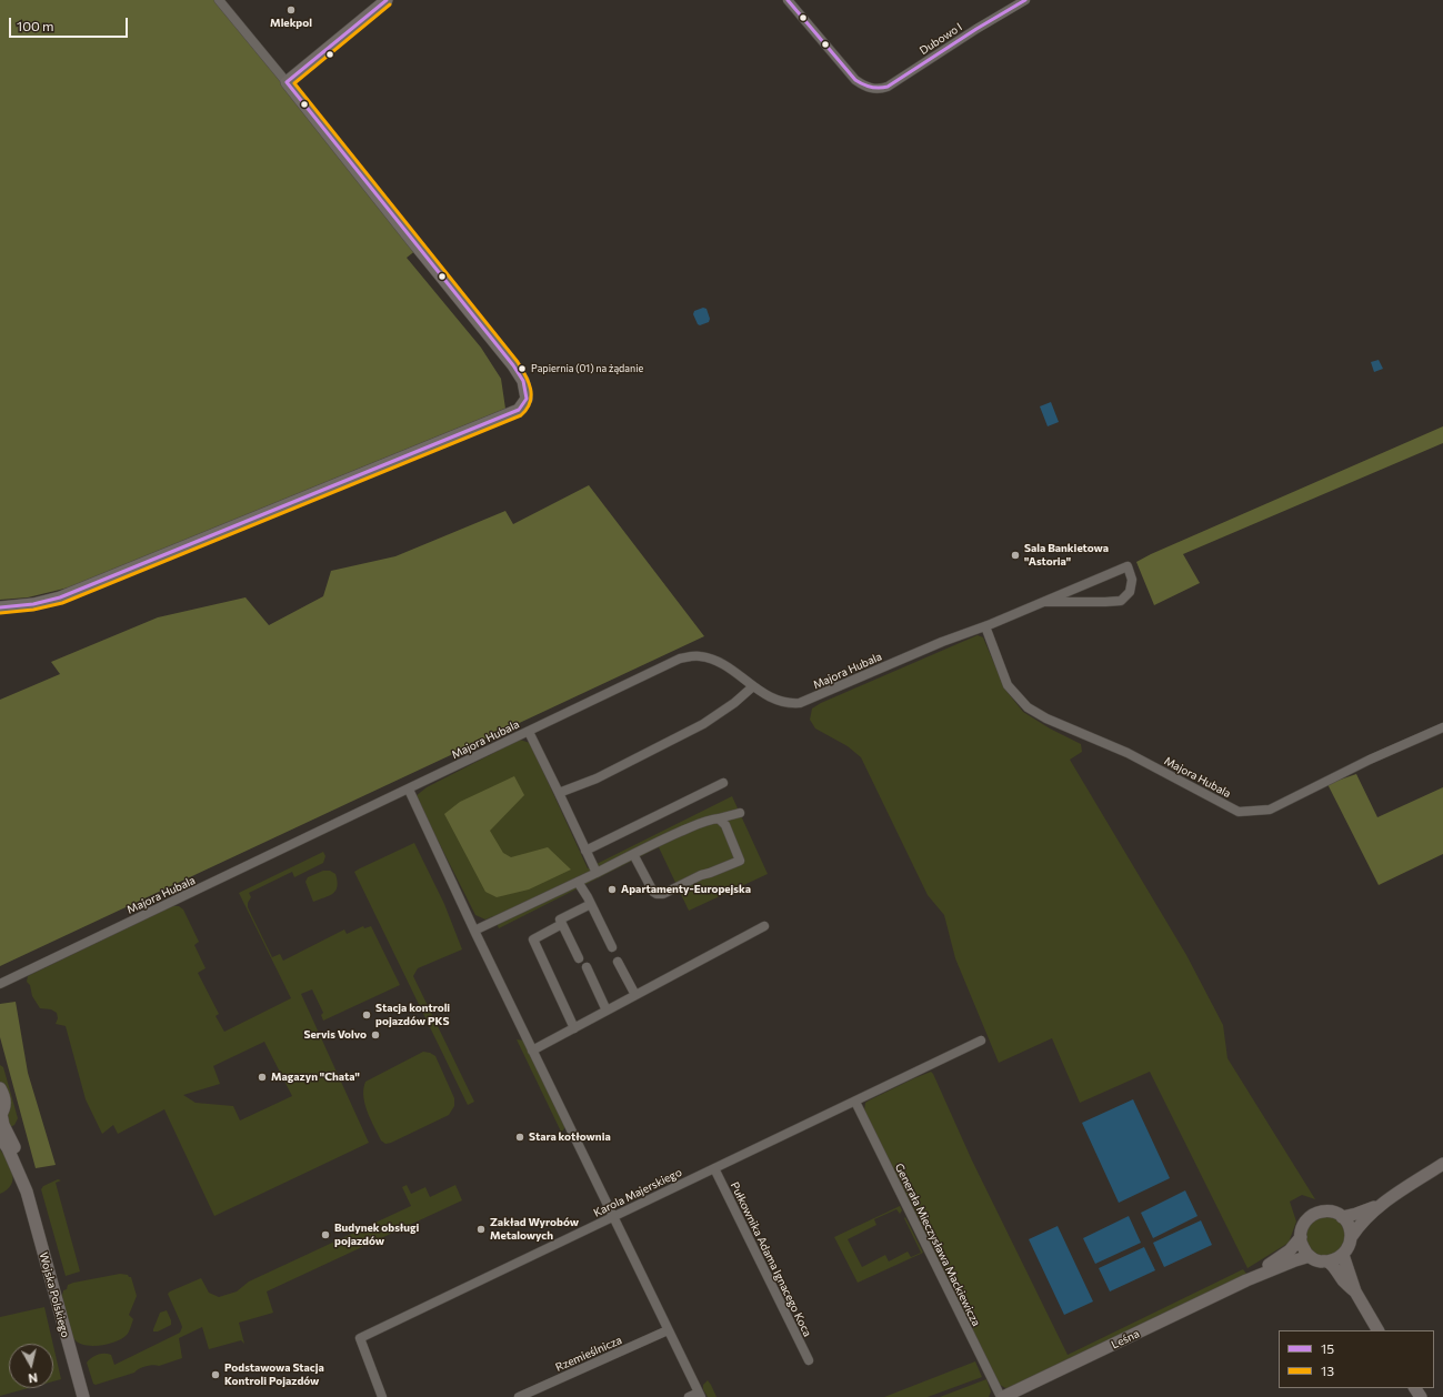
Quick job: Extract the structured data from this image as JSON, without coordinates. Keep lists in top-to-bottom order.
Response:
{
  "streets": {
    "street": [
      "Dubowo I",
      "Majora Hubala",
      "Karola Majerskiego",
      "Generała Mieczysława Mackiewicza",
      "Pułkownika Adama Ignacego Koca",
      "Wojska Polskiego",
      "Leśna",
      "Rzemieślnicza"
    ]
  },
  "crossings": [
    ["Karola Majerskiego", "Generała Mieczysława Mackiewicza"],
    ["Karola Majerskiego", "Pułkownika Adama Ignacego Koca"],
    ["Generała Mieczysława Mackiewicza", "Leśna"]
  ],
  "places": [
    "Mlekpol",
    "Papiernia (01) na żądanie",
    "Sala Bankietowa \"Astoria\"",
    "Apartamenty-Europejska",
    "Stacja kontroli pojazdów PKS",
    "Servis Volvo",
    "Magazyn \"Chata\"",
    "Stara kotłownia",
    "Zakład Wyrobów Metalowych",
    "Budynek obsługi pojazdów",
    "Podstawowa Stacja Kontroli Pojazdów"
  ],
  "lines": ["transit line 15", "transit line 13"],
  "legend": ["15", "13"],
  "scale_bar": "100 m",
  "north": "bottom"
}
